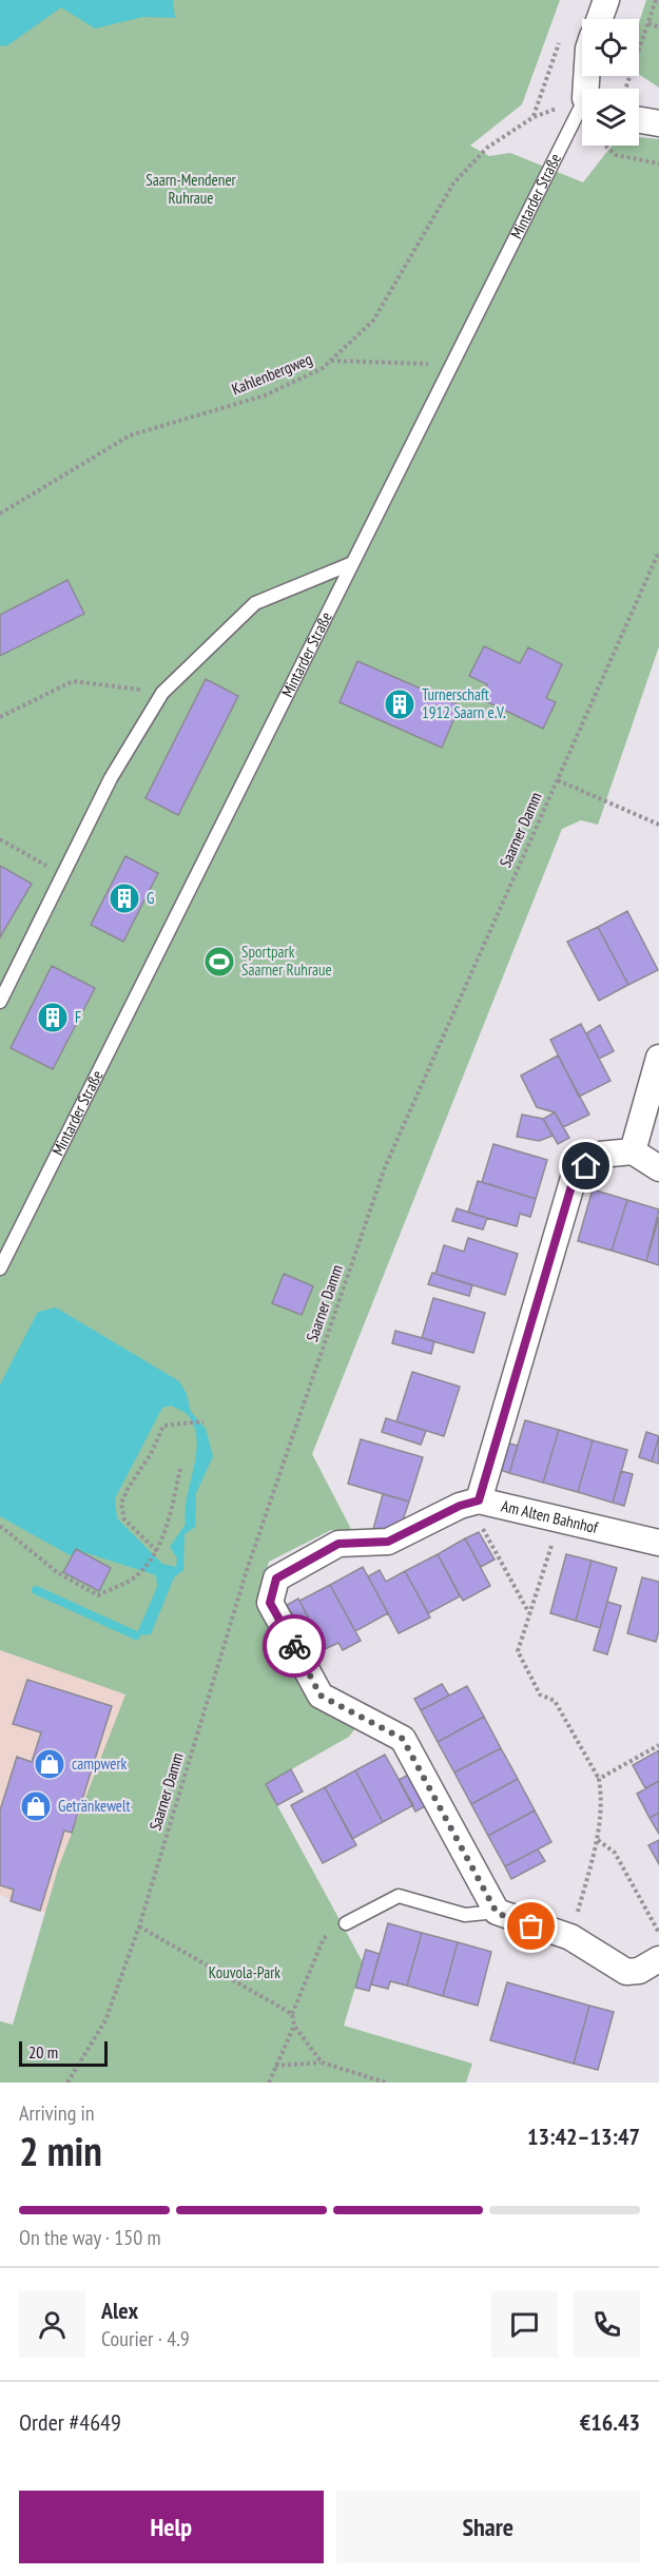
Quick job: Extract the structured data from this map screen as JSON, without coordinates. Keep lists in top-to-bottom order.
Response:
{
  "streets": {
    "street": ["Am Alten Bahnhof"],
    "lane": ["Mintarder Straße"],
    "path": ["Kahlenbergweg", "Saarner Damm"]
  },
  "parks": ["Saarn-Mendener Ruhraue", "Kouvola-Park"],
  "places": {
    "building": ["Turnerschaft 1912 Saarn e.V.", "G", "F"],
    "sports": ["Sportpark Saarner Ruhraue"],
    "shop": ["campwerk", "Getränkewelt"]
  },
  "scale_bar": "20 m",
  "page": {
    "scale": "20 m",
    "heading": ["2 min", "Arriving in", "13:42–13:47"],
    "panel": [
      "Alex",
      "Courier · 4.9",
      "Order #4649",
      "€16.43"
    ],
    "bar": "On the way · 150 m",
    "buttons": ["Help", "Share"]
  }
}
